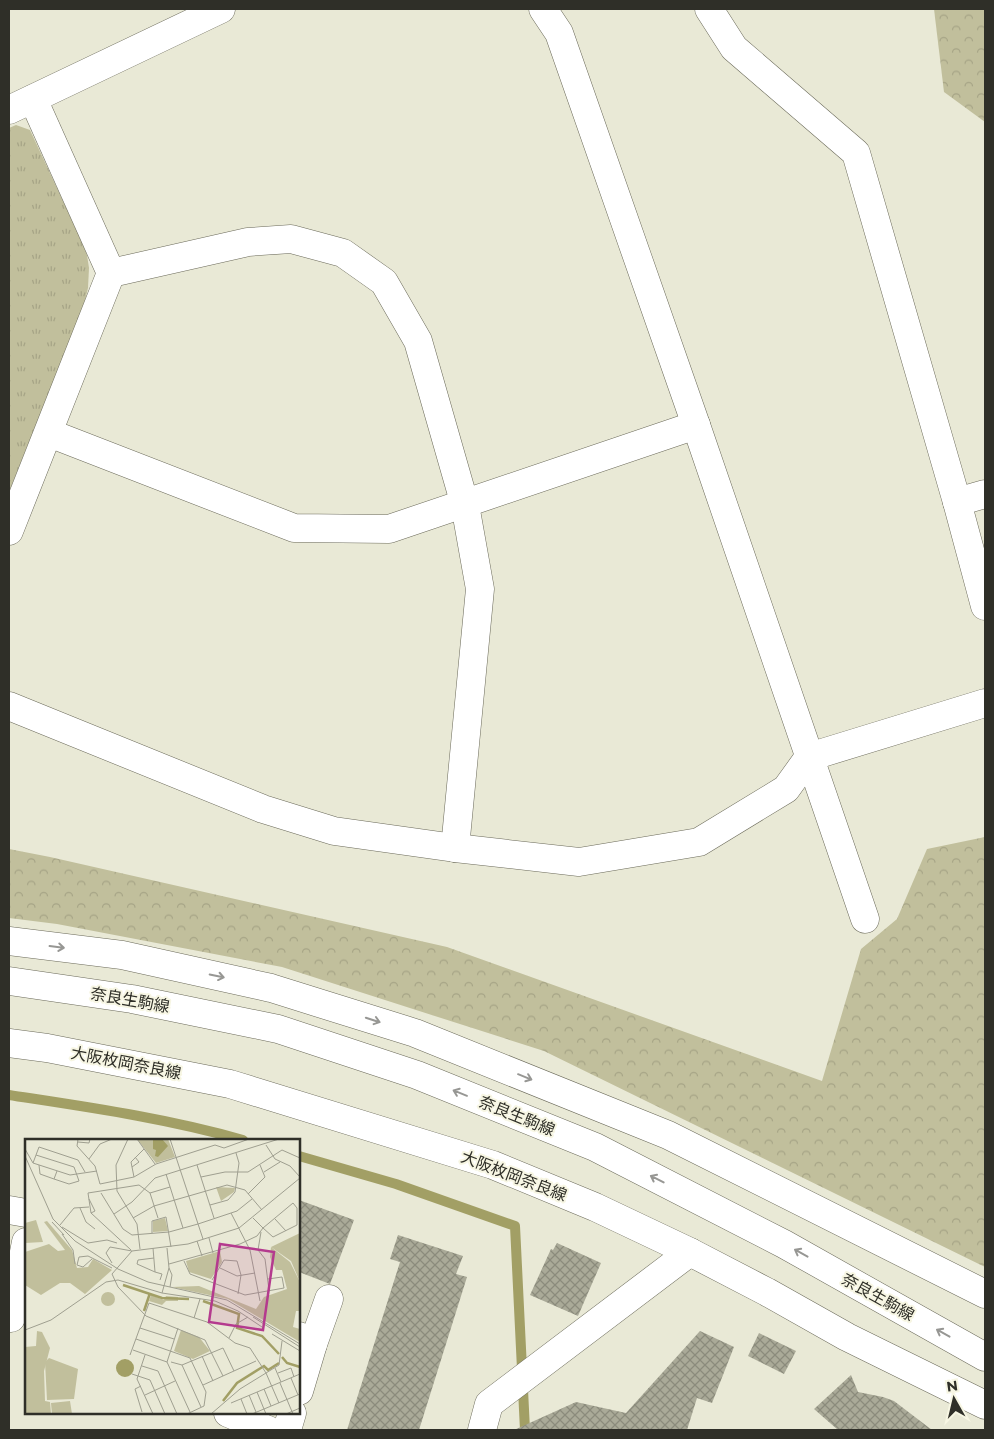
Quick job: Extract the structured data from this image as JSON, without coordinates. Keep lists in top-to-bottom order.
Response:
{
  "streets": {
    "street": ["奈良生駒線", "大阪枚岡奈良線"]
  },
  "north": "top"
}
